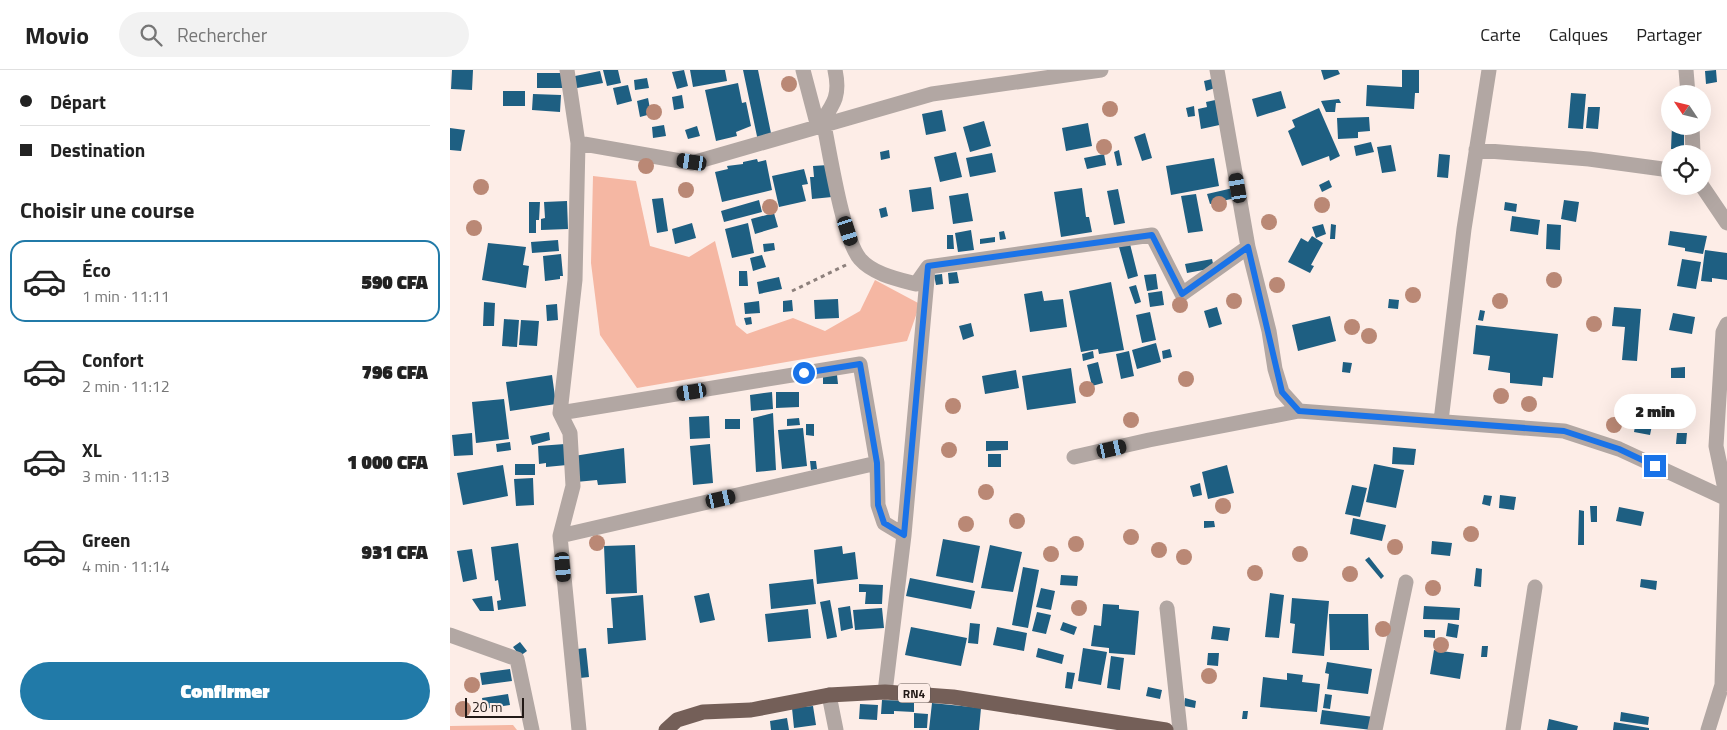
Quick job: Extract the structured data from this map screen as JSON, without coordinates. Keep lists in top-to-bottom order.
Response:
{
  "streets": {
    "highway": ["RN4"]
  },
  "scale_bar": "20 m",
  "north": "top left",
  "page": {
    "header": "Movio",
    "search": "Rechercher",
    "nav": ["Carte", "Calques", "Partager"],
    "banner": ["Départ", "Destination"],
    "heading": "Choisir une course",
    "list": [
      {
        "name": "Éco",
        "note": "1 min · 11:11",
        "value": "590 CFA"
      },
      {
        "name": "Confort",
        "note": "2 min · 11:12",
        "value": "796 CFA"
      },
      {
        "name": "XL",
        "note": "3 min · 11:13",
        "value": "1 000 CFA"
      },
      {
        "name": "Green",
        "note": "4 min · 11:14",
        "value": "931 CFA"
      }
    ],
    "bubble": "2 min",
    "buttons": "Confirmer",
    "scale": "20 m"
  }
}
